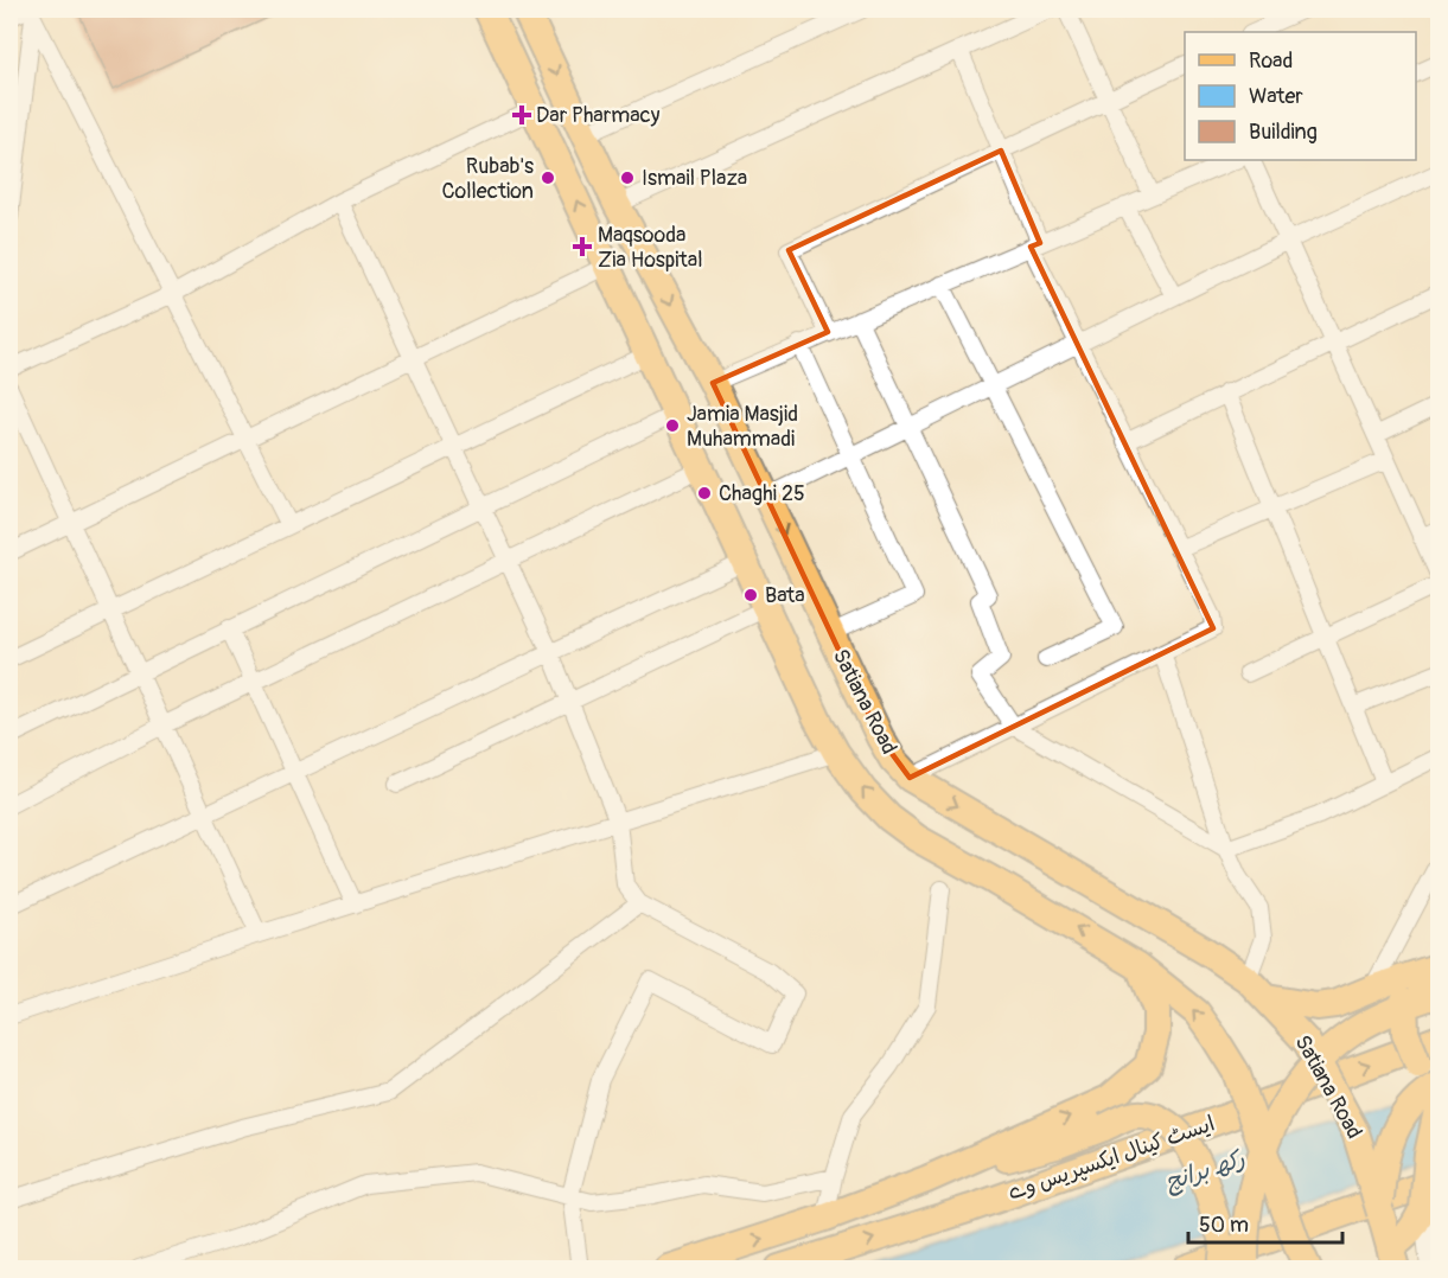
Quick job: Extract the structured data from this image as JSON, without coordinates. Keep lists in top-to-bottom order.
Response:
{
  "streets": {
    "main road": ["Satiana Road", "ایسٹ کینال ایکسپریس وے"]
  },
  "water": ["رکھ برانچ"],
  "places": {
    "health": ["Dar Pharmacy", "Maqsooda Zia Hospital"],
    "other": [
      "Rubab's Collection",
      "Ismail Plaza",
      "Jamia Masjid Muhammadi",
      "Chaghi 25",
      "Bata"
    ]
  },
  "legend": ["Road", "Water", "Building"],
  "scale_bar": "50 m"
}
